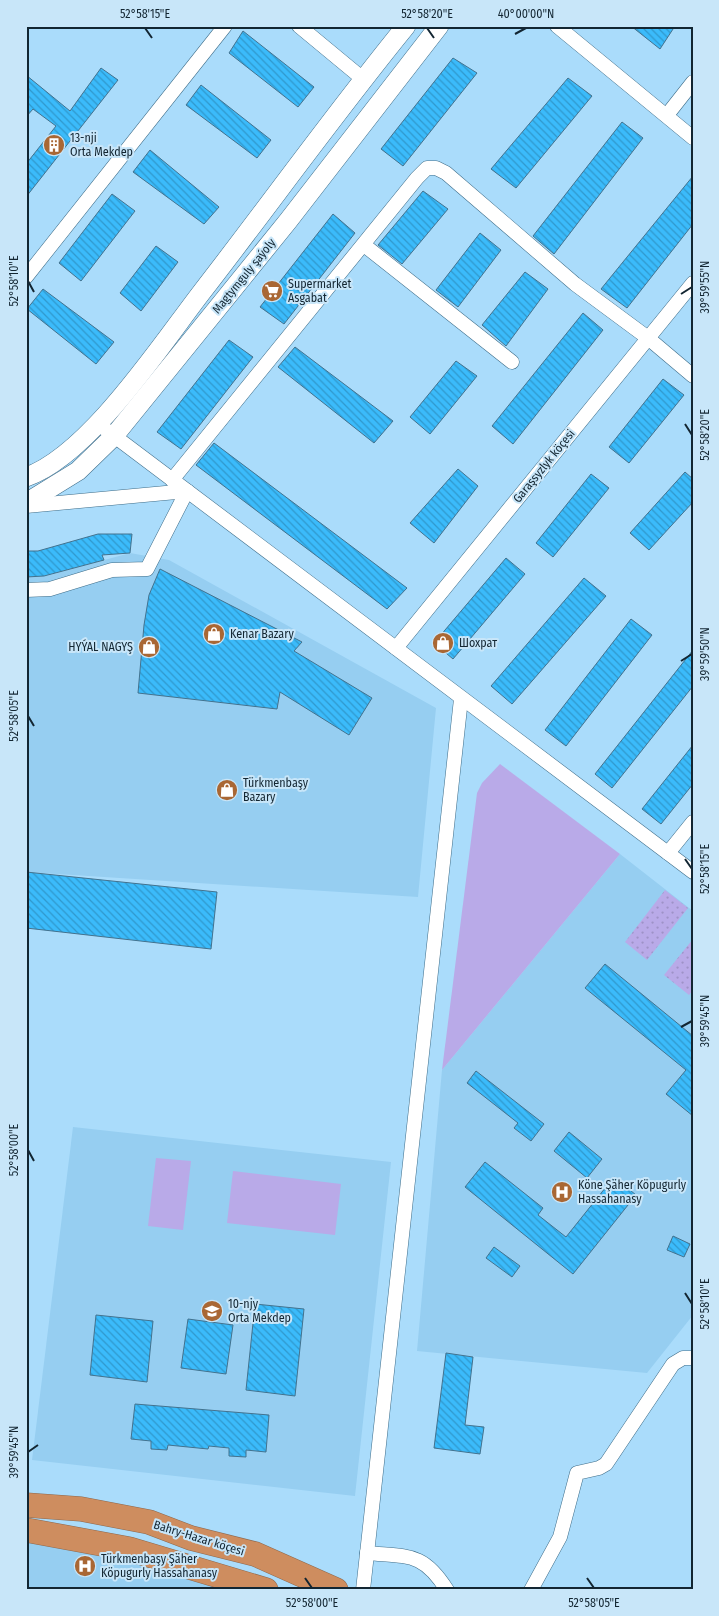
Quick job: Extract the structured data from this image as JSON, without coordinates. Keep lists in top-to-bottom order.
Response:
{
  "streets": {
    "highway": ["Bahry-Hazar köçesi"],
    "street": ["Magtymguly şaýoly", "Garaşsyzlyk köçesi"]
  },
  "places": {
    "building": ["13-nji Orta Mekdep"],
    "supermarket": ["Supermarket Asgabat"],
    "shop": [
      "Kenar Bazary",
      "Шохрат",
      "HYÝAL NAGYŞ",
      "Türkmenbaşy Bazary"
    ],
    "hospital": ["Köne Şäher Köpugurly Hassahanasy", "Türkmenbaşy Şäher Köpugurly Hassahanasy"],
    "school or university": ["10-njy Orta Mekdep"]
  },
  "coordinates": [
    "52°58'15\"E",
    "52°58'20\"E",
    "40°00'00\"N",
    "52°58'10\"E",
    "39°59'55\"N",
    "39°59'50\"N",
    "52°58'05\"E",
    "39°59'45\"N",
    "52°58'00\"E"
  ]
}
